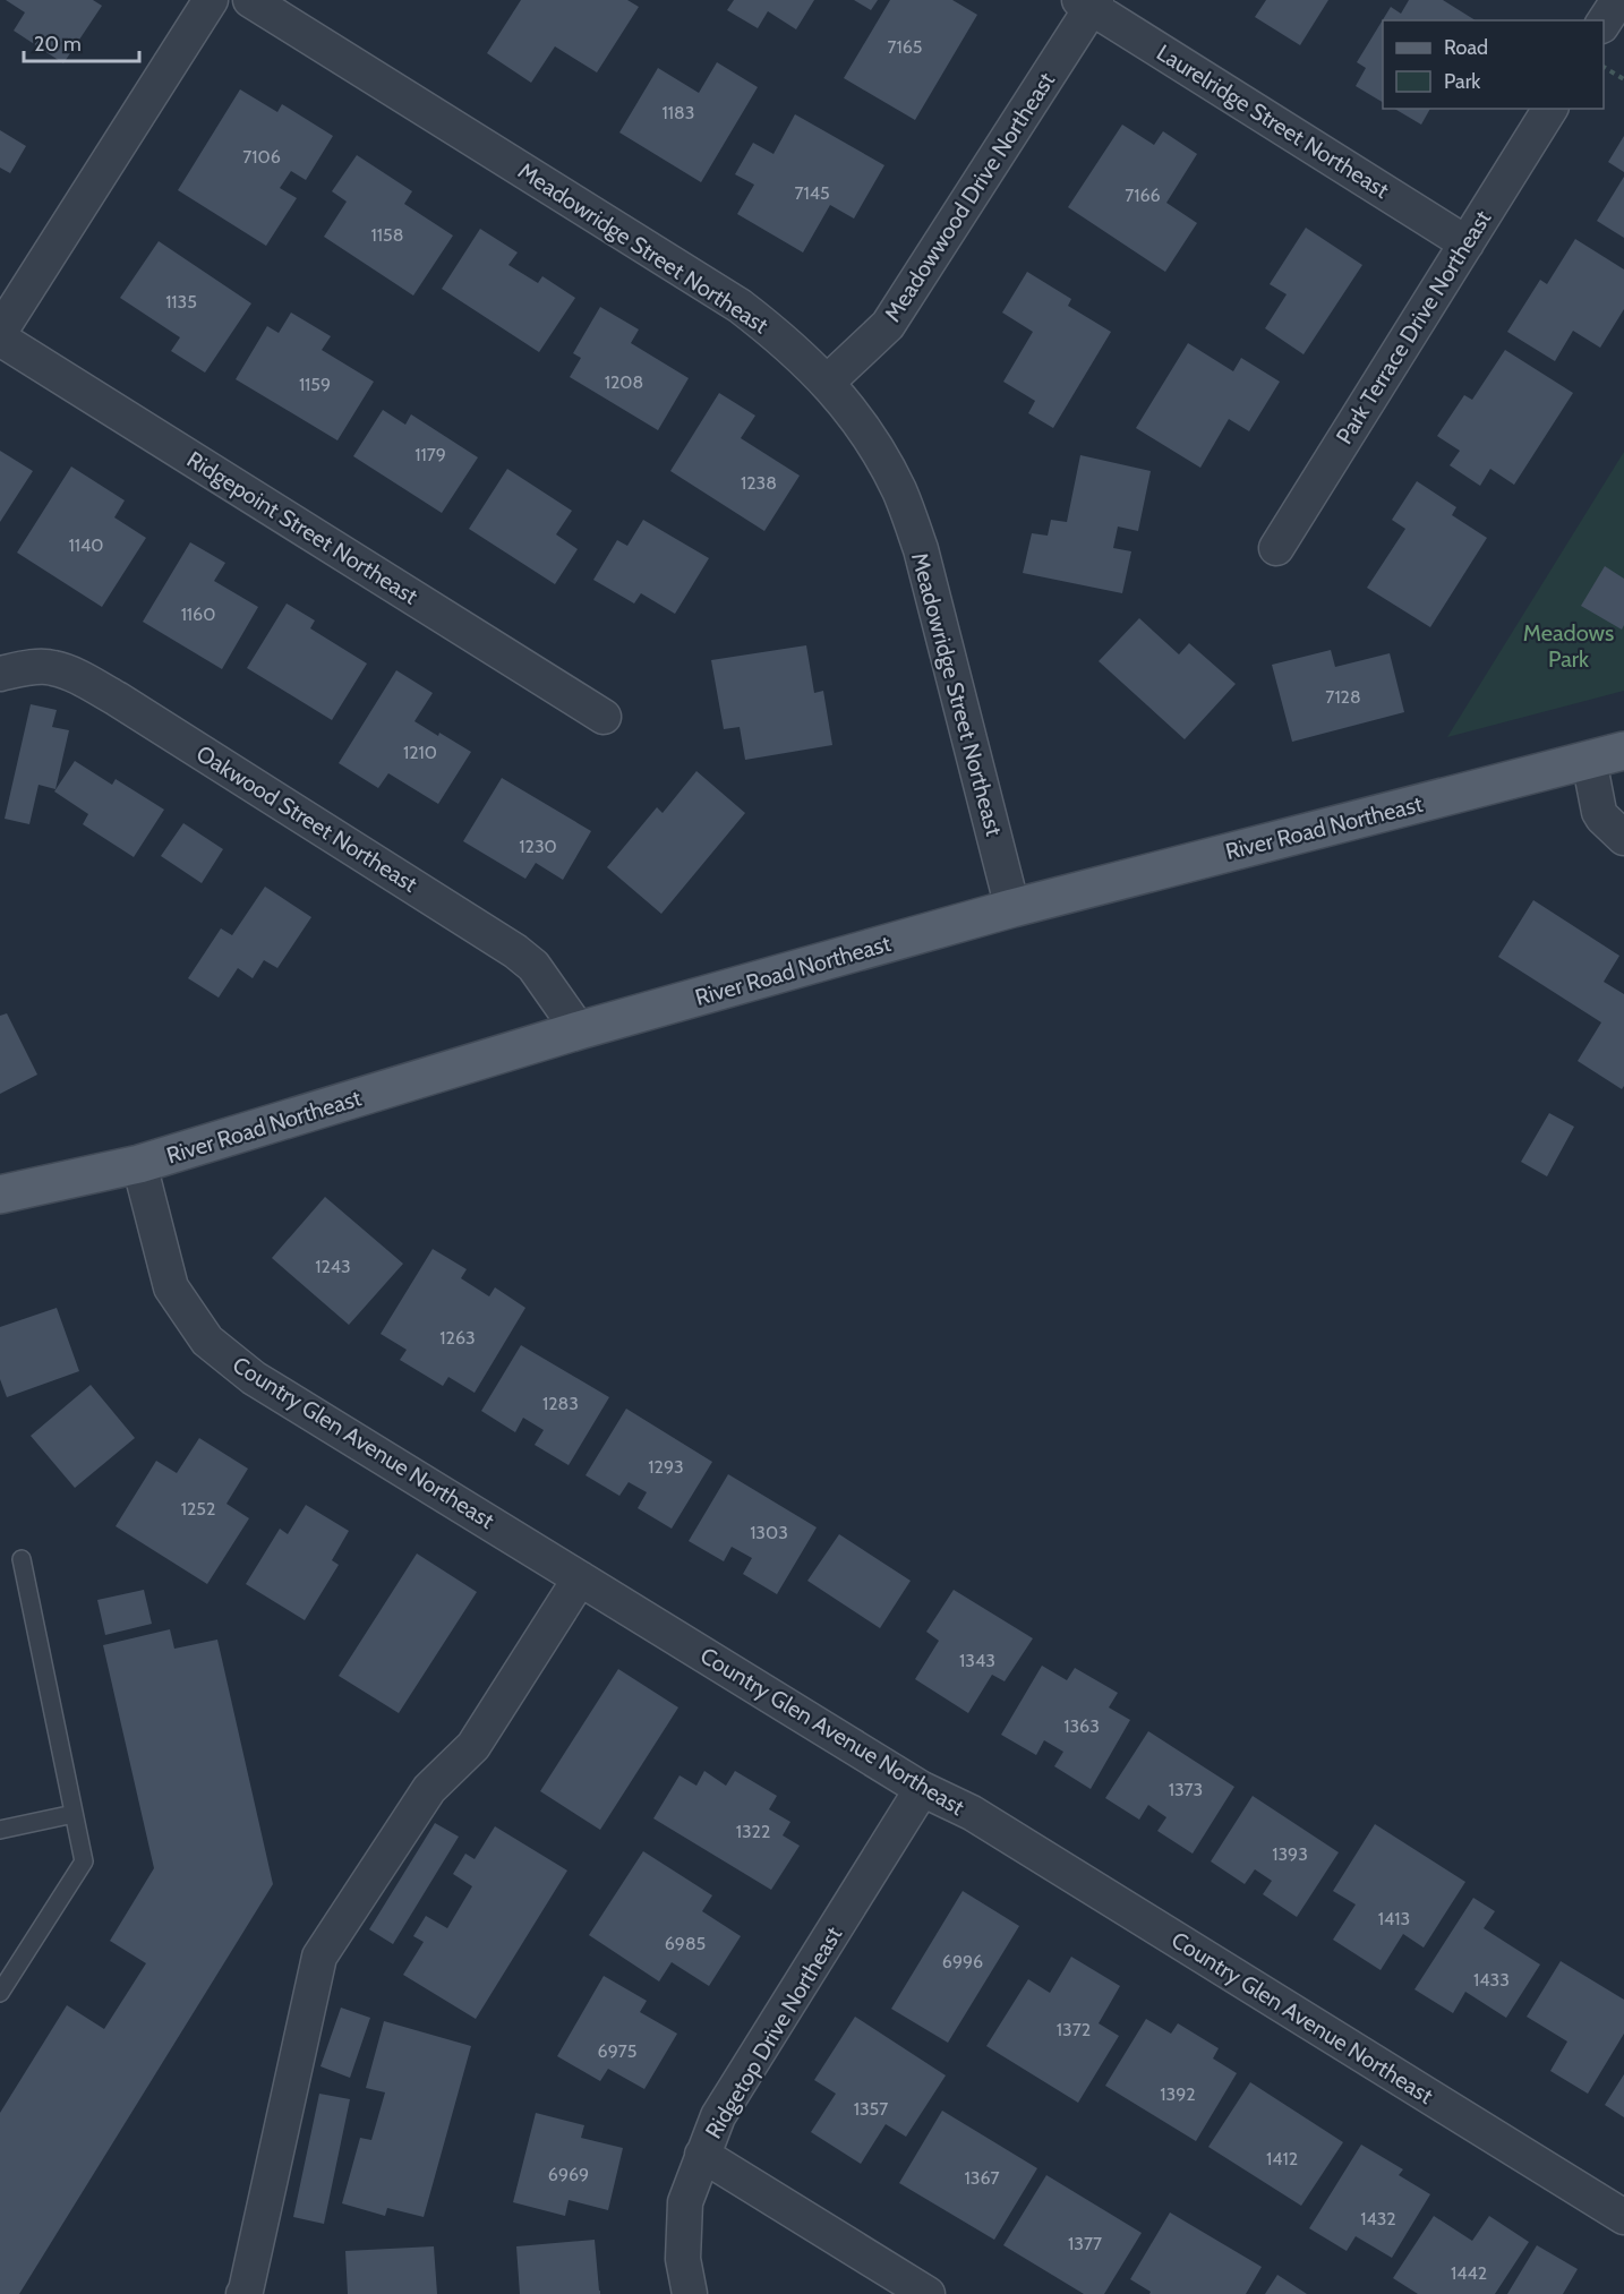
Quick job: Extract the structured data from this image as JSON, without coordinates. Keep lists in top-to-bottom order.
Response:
{
  "streets": {
    "main road": ["River Road Northeast"],
    "street": [
      "Laurelridge Street Northeast",
      "Meadowwood Drive Northeast",
      "Meadowridge Street Northeast",
      "Park Terrace Drive Northeast",
      "Ridgepoint Street Northeast",
      "Oakwood Street Northeast",
      "Country Glen Avenue Northeast",
      "Ridgetop Drive Northeast"
    ]
  },
  "crossings": [
    ["Laurelridge Street Northeast", "Meadowwood Drive Northeast"],
    ["Laurelridge Street Northeast", "Park Terrace Drive Northeast"],
    ["Meadowwood Drive Northeast", "Meadowridge Street Northeast"],
    ["Meadowridge Street Northeast", "River Road Northeast"],
    ["Oakwood Street Northeast", "River Road Northeast"],
    ["River Road Northeast", "Country Glen Avenue Northeast"],
    ["Country Glen Avenue Northeast", "Ridgetop Drive Northeast"]
  ],
  "parks": ["Meadows Park"],
  "house_numbers": [
    "7165",
    "1183",
    "7106",
    "7145",
    "7166",
    "1158",
    "1135",
    "1208",
    "1159",
    "1179",
    "1238",
    "1140",
    "1160",
    "7128",
    "1210",
    "1230",
    "1243",
    "1263",
    "1283",
    "1293",
    "1252",
    "1303",
    "1343",
    "1363",
    "1373",
    "1322",
    "1393",
    "1413",
    "6985",
    "6996",
    "1433",
    "1372",
    "6975",
    "1392",
    "1357",
    "1412",
    "6969",
    "1367",
    "1432",
    "1377",
    "1442"
  ],
  "legend": ["Road", "Park"],
  "scale_bar": "20 m"
}
